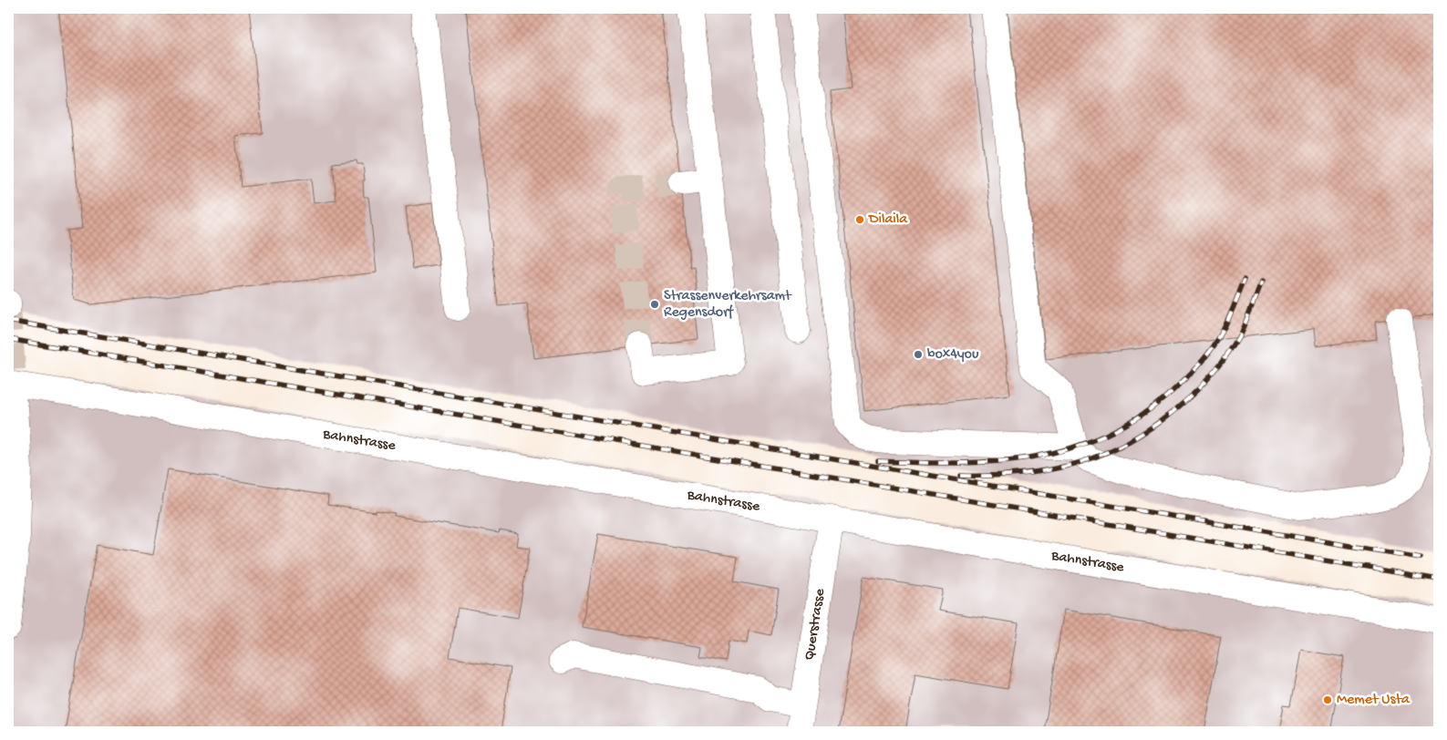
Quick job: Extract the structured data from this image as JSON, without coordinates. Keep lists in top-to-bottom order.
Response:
{
  "streets": {
    "street": ["Bahnstrasse", "Querstrasse"]
  },
  "crossings": [
    ["Bahnstrasse", "Querstrasse"]
  ],
  "places": [
    "Dilaila",
    "Strassenverkehrsamt Regensdorf",
    "box4you",
    "Memet Usta"
  ]
}
